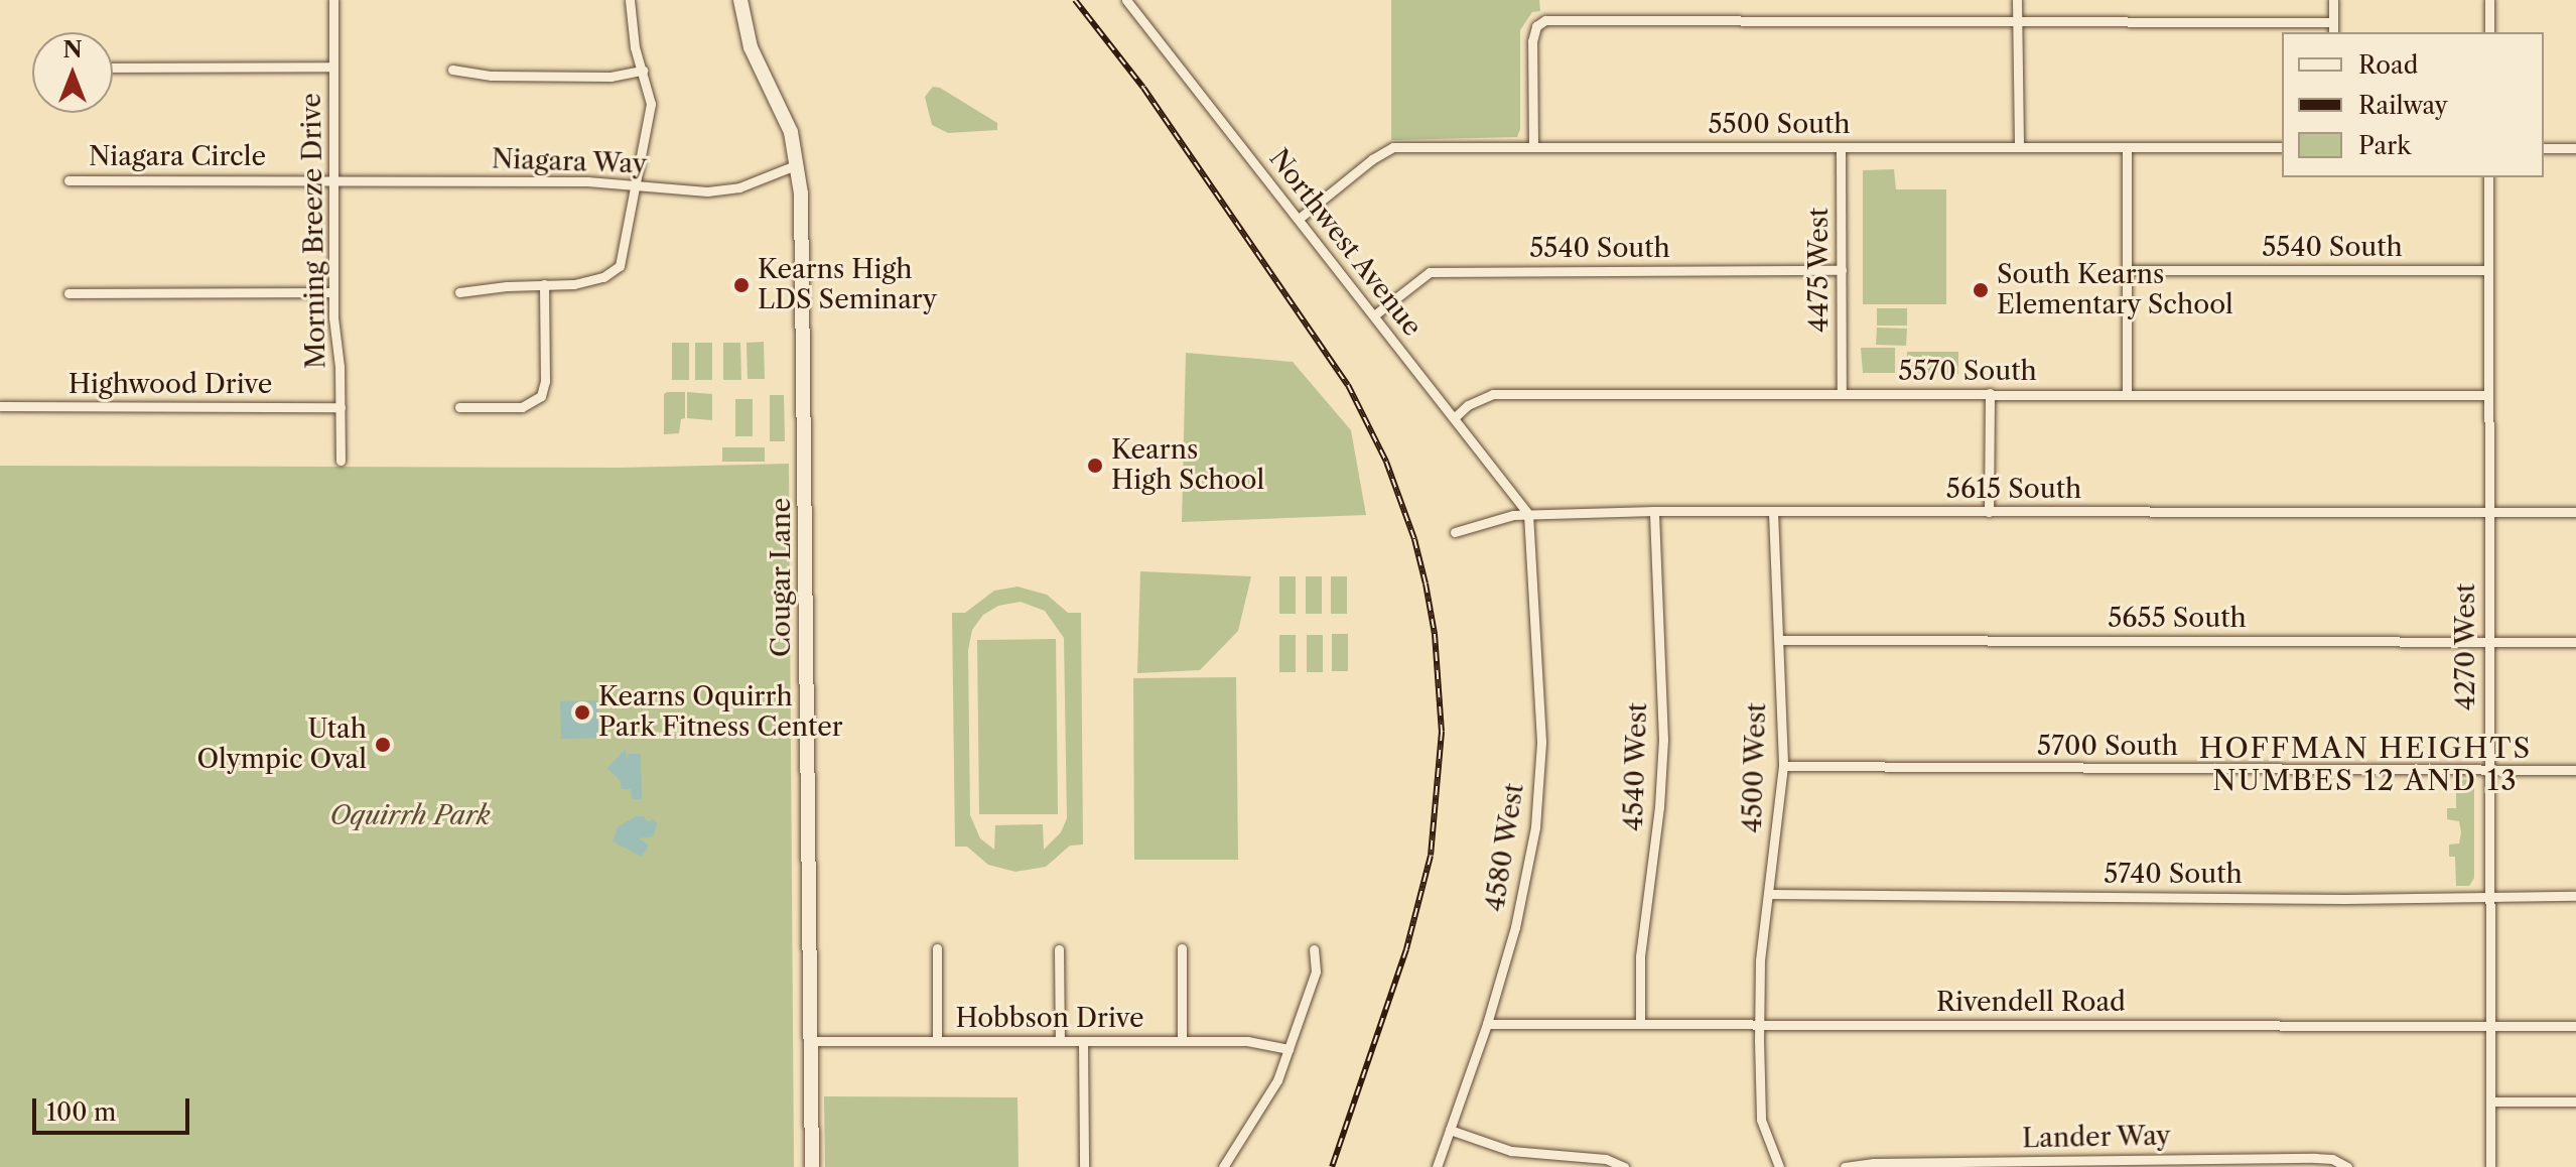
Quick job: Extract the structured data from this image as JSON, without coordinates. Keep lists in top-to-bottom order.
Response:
{
  "streets": {
    "main road": ["Cougar Lane"],
    "street": [
      "5500 South",
      "Niagara Circle",
      "Niagara Way",
      "Morning Breeze Drive",
      "Northwest Avenue",
      "5540 South",
      "4475 West",
      "5570 South",
      "Highwood Drive",
      "5615 South",
      "5655 South",
      "4270 West",
      "5700 South",
      "4540 West",
      "4500 West",
      "4580 West",
      "5740 South",
      "Rivendell Road",
      "Hobbson Drive",
      "Lander Way"
    ]
  },
  "crossings": [
    ["5500 South", "Northwest Avenue"],
    ["5500 South", "4475 West"],
    ["Niagara Circle", "Niagara Way"],
    ["Niagara Circle", "Morning Breeze Drive"],
    ["Niagara Way", "Morning Breeze Drive"],
    ["Niagara Way", "Cougar Lane"],
    ["Morning Breeze Drive", "Highwood Drive"],
    ["Northwest Avenue", "5540 South"],
    ["Northwest Avenue", "5570 South"],
    ["Northwest Avenue", "5615 South"],
    ["Northwest Avenue", "4580 West"],
    ["5540 South", "4475 West"],
    ["5540 South", "4270 West"],
    ["4475 West", "5570 South"],
    ["5570 South", "4270 West"],
    ["5615 South", "4270 West"],
    ["5615 South", "4540 West"],
    ["5615 South", "4500 West"],
    ["5615 South", "4580 West"],
    ["Cougar Lane", "Hobbson Drive"],
    ["5655 South", "4270 West"],
    ["5655 South", "4500 West"],
    ["4270 West", "5700 South"],
    ["4270 West", "5740 South"],
    ["4270 West", "Rivendell Road"],
    ["5700 South", "4500 West"],
    ["4540 West", "Rivendell Road"],
    ["4500 West", "5740 South"],
    ["4500 West", "Rivendell Road"],
    ["4580 West", "Rivendell Road"]
  ],
  "districts": ["HOFFMAN HEIGHTS NUMBES 12 AND 13"],
  "parks": ["Oquirrh Park"],
  "places": [
    "Kearns High LDS Seminary",
    "South Kearns Elementary School",
    "Kearns High School",
    "Kearns Oquirrh Park Fitness Center",
    "Utah Olympic Oval"
  ],
  "legend": ["Road", "Railway", "Park"],
  "scale_bar": "100 m",
  "north": "top"
}
